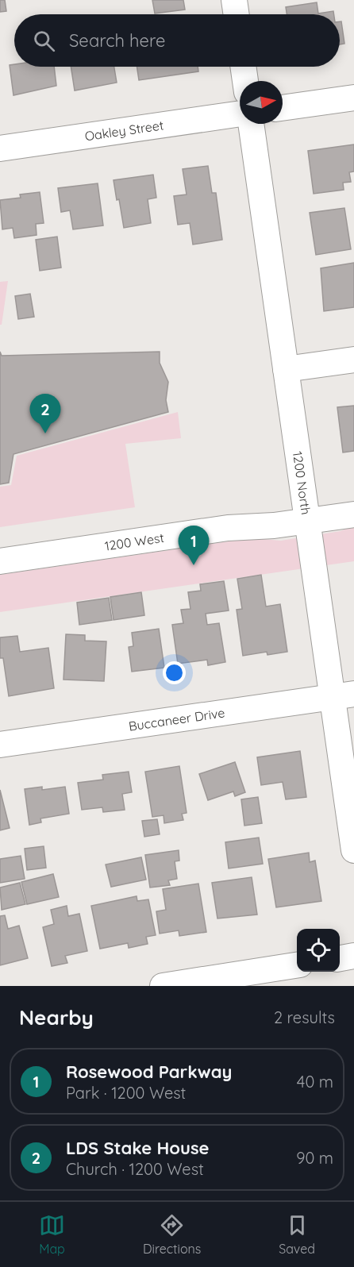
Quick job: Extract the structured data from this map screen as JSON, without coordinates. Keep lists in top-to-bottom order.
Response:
{
  "streets": {
    "street": [
      "Oakley Street",
      "1200 North",
      "1200 West",
      "Buccaneer Drive"
    ]
  },
  "crossings": [
    ["1200 North", "1200 West"],
    ["1200 North", "Buccaneer Drive"]
  ],
  "north": "right",
  "page": {
    "search": "Search here",
    "pins": ["2", "1"],
    "heading": ["Nearby", "2 results"],
    "list": [
      {
        "mark": "1",
        "name": "Rosewood Parkway",
        "note": "Park · 1200 West",
        "value": "40 m"
      },
      {
        "mark": "2",
        "name": "LDS Stake House",
        "note": "Church · 1200 West",
        "value": "90 m"
      }
    ],
    "nav": ["Map", "Directions", "Saved"]
  }
}
